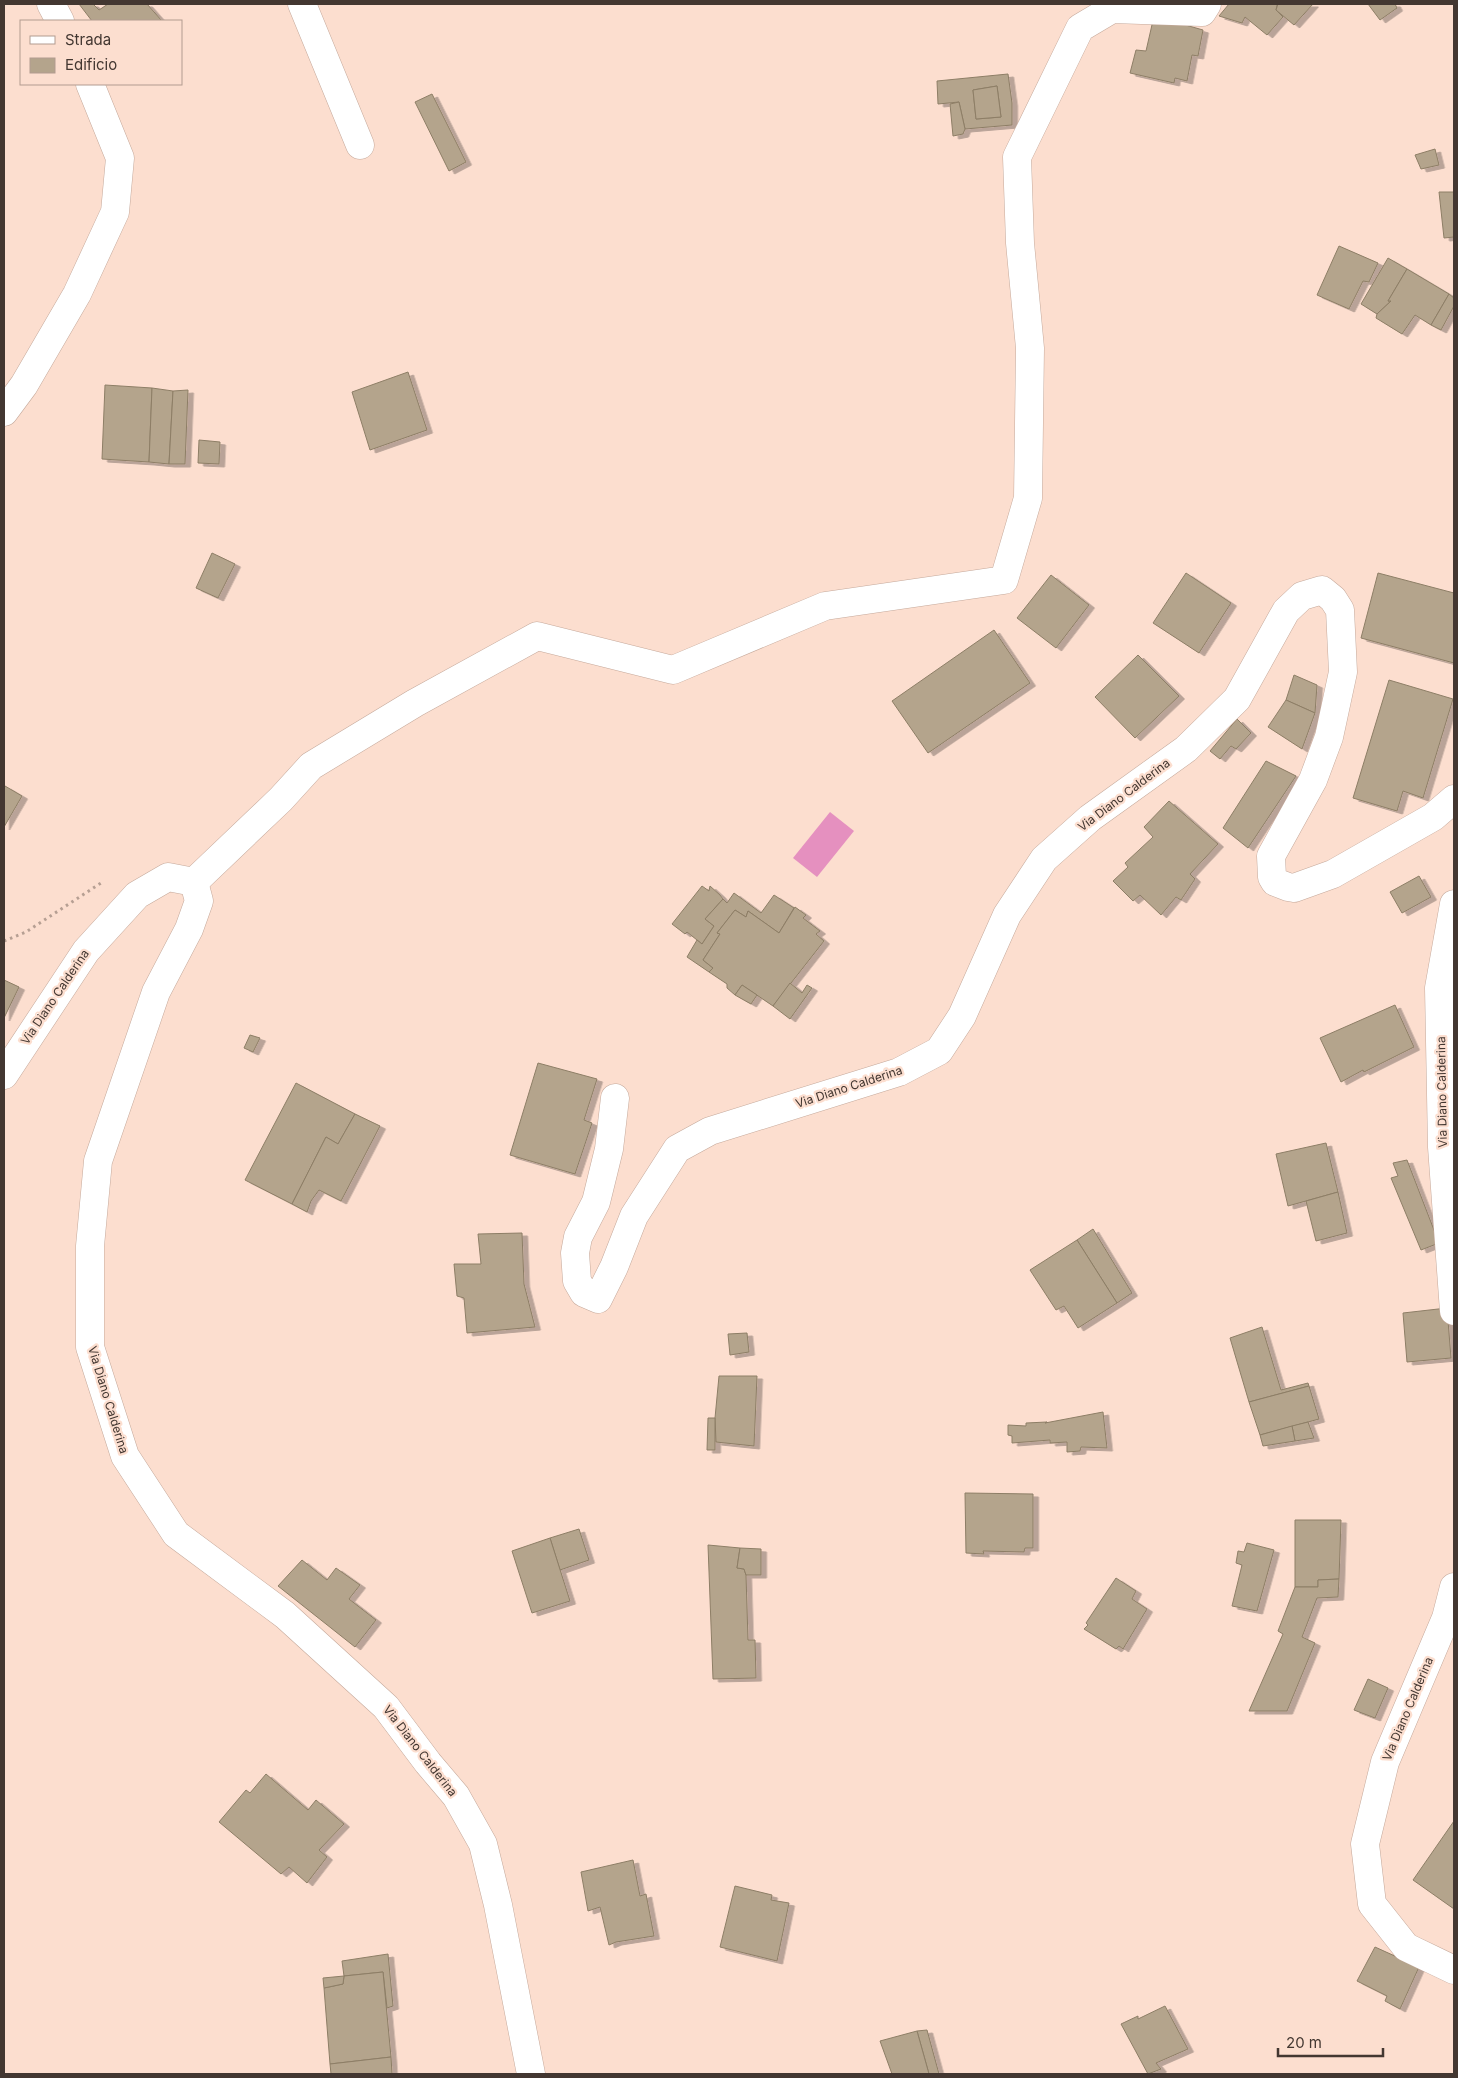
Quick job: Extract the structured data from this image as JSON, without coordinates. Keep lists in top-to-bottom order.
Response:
{
  "streets": {
    "street": ["Via Diano Calderina"]
  },
  "legend": ["Strada", "Edificio"],
  "scale_bar": "20 m"
}
